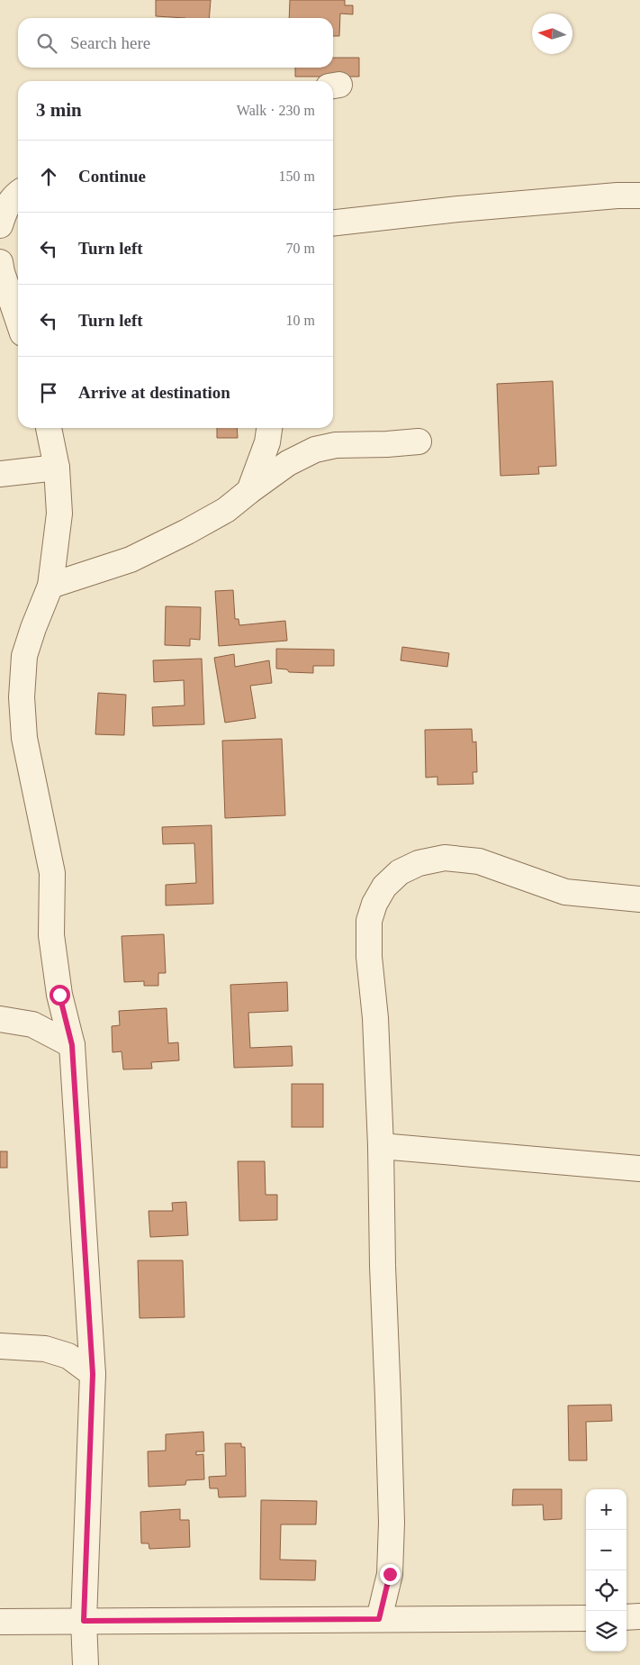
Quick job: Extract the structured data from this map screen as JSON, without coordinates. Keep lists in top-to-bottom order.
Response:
{
  "north": "left",
  "page": {
    "search": "Search here",
    "heading": ["3 min", "Walk · 230 m"],
    "list": [
      ["Continue", "150 m"],
      ["Turn left", "70 m"],
      ["Turn left", "10 m"],
      "Arrive at destination"
    ],
    "map_buttons": ["+", "−"]
  }
}
